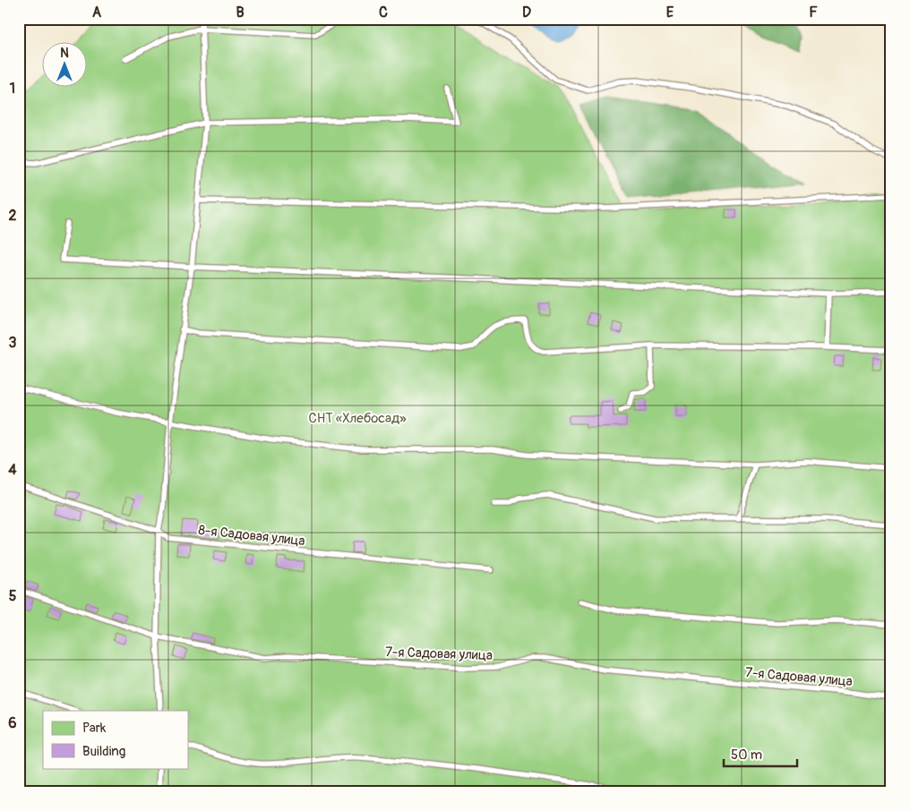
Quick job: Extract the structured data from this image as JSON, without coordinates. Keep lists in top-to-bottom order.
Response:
{
  "streets": {
    "lane": ["8-я Садовая улица", "7-я Садовая улица"]
  },
  "parks": ["СНТ «Хлебосад»"],
  "legend": ["Park", "Building"],
  "scale_bar": "50 m",
  "north": "top",
  "grid": {
    "columns": [
      "A",
      "B",
      "C",
      "D",
      "E",
      "F"
    ],
    "rows": [
      "1",
      "2",
      "3",
      "4",
      "5",
      "6"
    ]
  }
}
